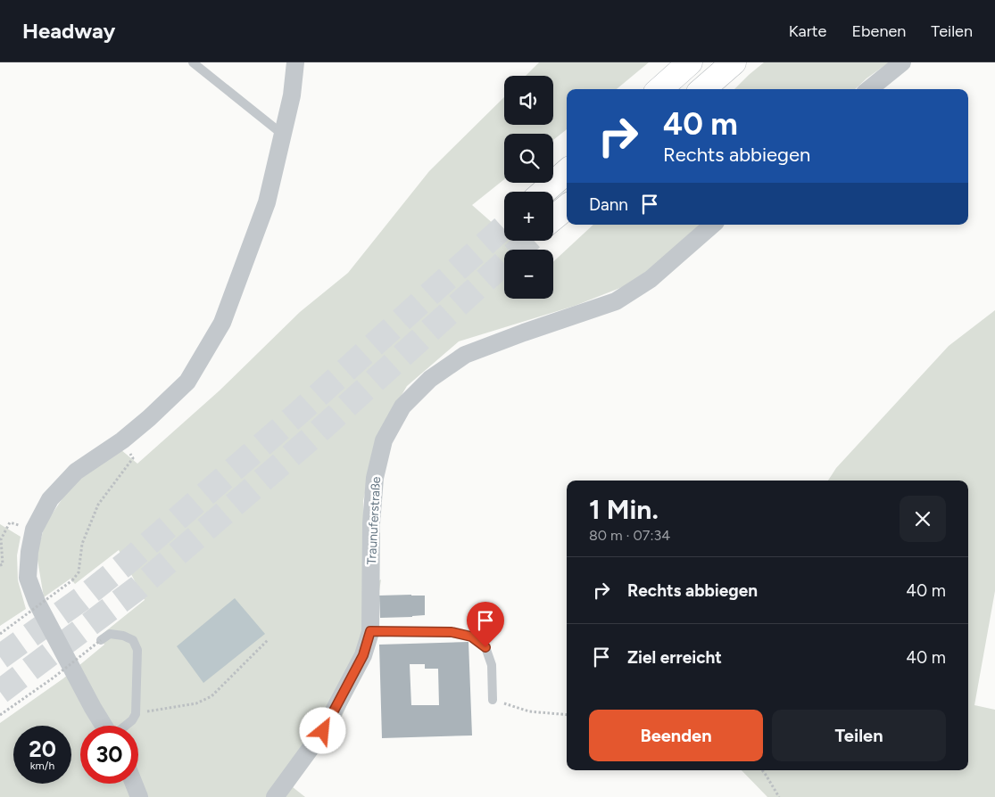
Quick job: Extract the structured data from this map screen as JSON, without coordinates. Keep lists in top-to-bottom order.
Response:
{
  "streets": {
    "street": ["Traunuferstraße"]
  },
  "page": {
    "header": "Headway",
    "nav": ["Karte", "Ebenen", "Teilen"],
    "map_buttons": ["+", "−"],
    "turn": ["40 m", "Rechts abbiegen"],
    "then": "Dann",
    "heading": ["1 Min.", "80 m · 07:34"],
    "list": [
      {
        "name": "Rechts abbiegen",
        "value": "40 m"
      },
      {
        "name": "Ziel erreicht",
        "value": "40 m"
      }
    ],
    "buttons": ["Beenden", "Teilen"],
    "speed": "20 km/h",
    "limit": "30"
  }
}
